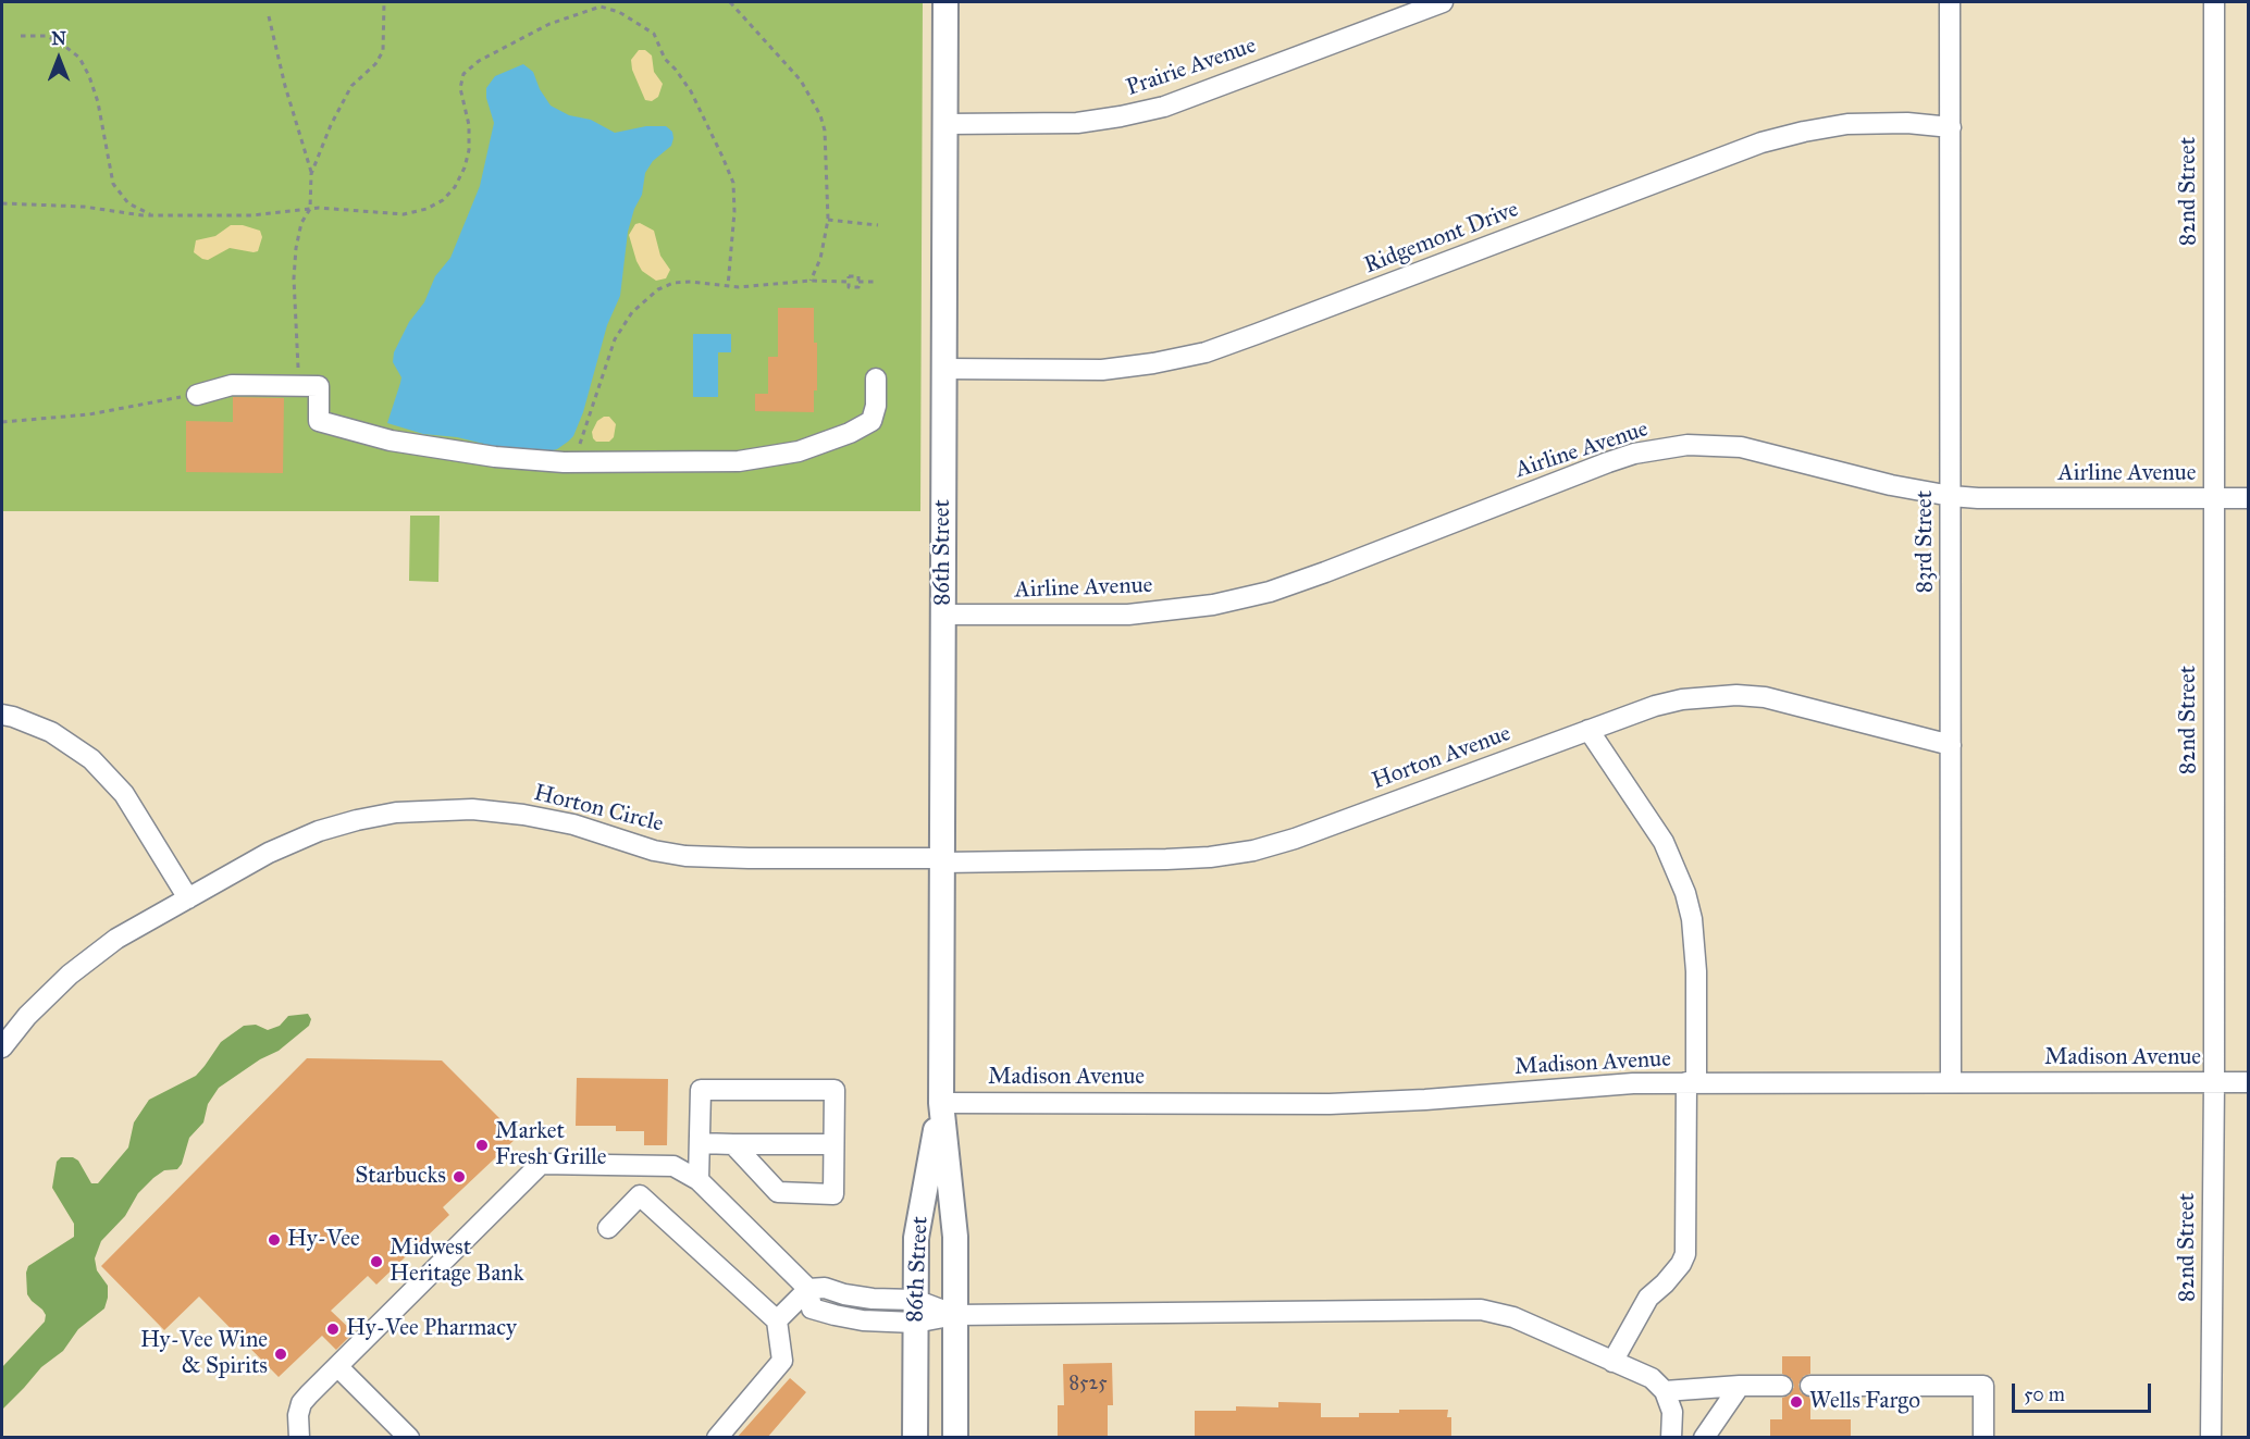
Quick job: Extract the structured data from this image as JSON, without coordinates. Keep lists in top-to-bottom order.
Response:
{
  "streets": {
    "main road": ["86th Street"],
    "street": [
      "Prairie Avenue",
      "82nd Street",
      "Ridgemont Drive",
      "Airline Avenue",
      "83rd Street",
      "Horton Avenue",
      "Horton Circle",
      "Madison Avenue"
    ]
  },
  "crossings": [
    ["Prairie Avenue", "86th Street"],
    ["82nd Street", "Airline Avenue"],
    ["82nd Street", "Madison Avenue"],
    ["Ridgemont Drive", "83rd Street"],
    ["Ridgemont Drive", "86th Street"],
    ["Airline Avenue", "83rd Street"],
    ["Airline Avenue", "86th Street"],
    ["83rd Street", "Horton Avenue"],
    ["83rd Street", "Madison Avenue"],
    ["86th Street", "Horton Avenue"],
    ["86th Street", "Horton Circle"],
    ["86th Street", "Madison Avenue"],
    ["Horton Avenue", "Horton Circle"]
  ],
  "places": [
    "Market Fresh Grille",
    "Starbucks",
    "Hy-Vee",
    "Midwest Heritage Bank",
    "Hy-Vee Pharmacy",
    "Hy-Vee Wine & Spirits",
    "Wells Fargo"
  ],
  "house_numbers": ["8525"],
  "scale_bar": "50 m",
  "north": "top"
}
